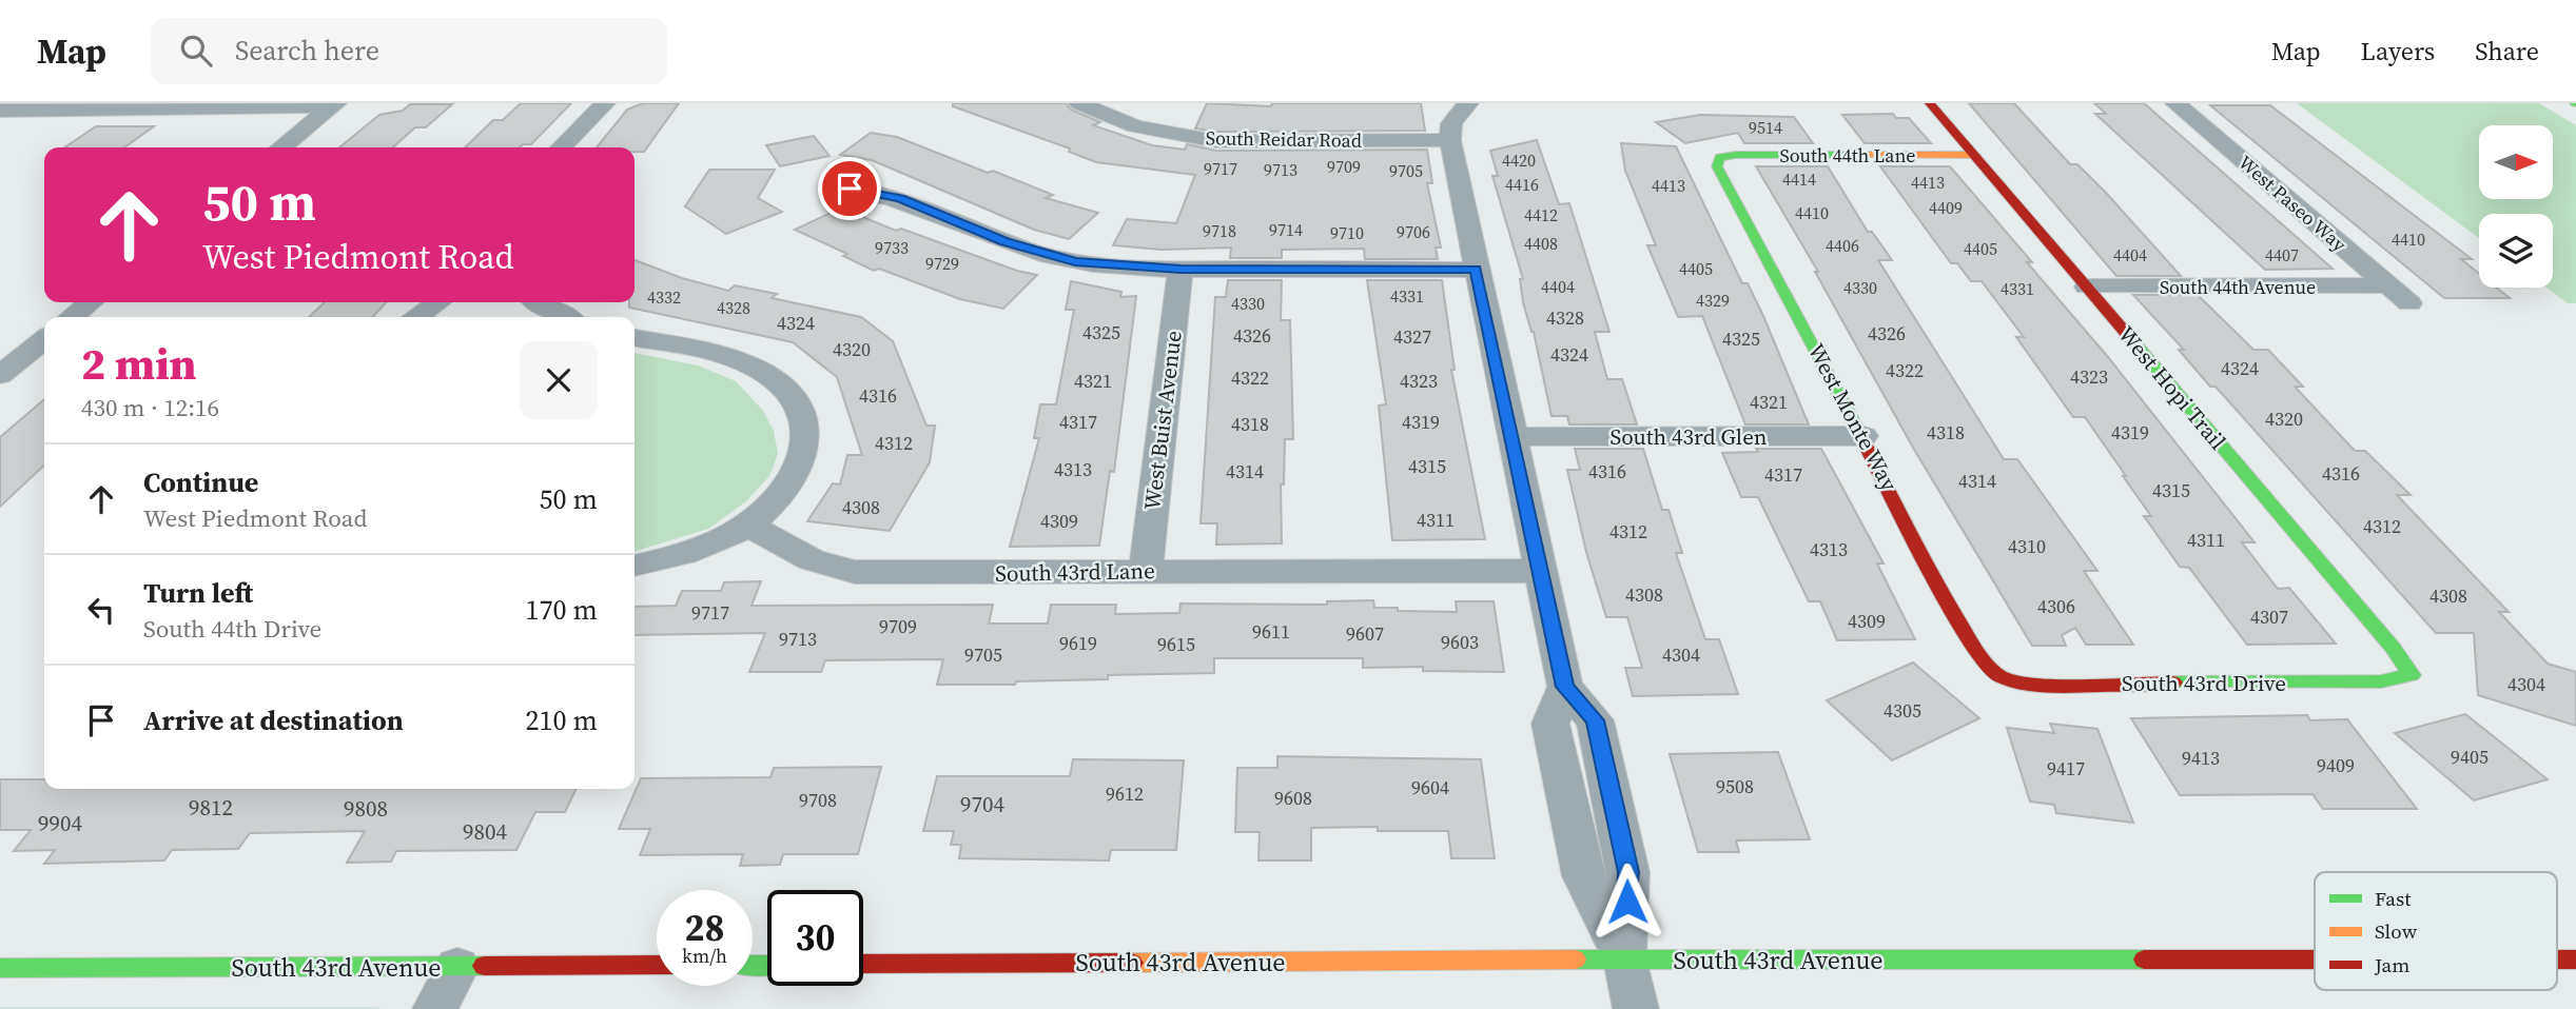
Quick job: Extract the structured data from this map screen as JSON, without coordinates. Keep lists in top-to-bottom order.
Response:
{
  "streets": {
    "street": [
      "South Reidar Road",
      "South 44th Lane",
      "West Paseo Way",
      "South 44th Avenue",
      "West Hopi Trail",
      "West Monte Way",
      "West Buist Avenue",
      "South 43rd Glen",
      "South 43rd Lane",
      "South 43rd Drive",
      "South 43rd Avenue"
    ]
  },
  "crossings": [
    ["South 44th Lane", "West Hopi Trail"],
    ["South 44th Lane", "West Monte Way"],
    ["West Paseo Way", "South 44th Avenue"],
    ["South 44th Avenue", "West Hopi Trail"],
    ["West Hopi Trail", "South 43rd Drive"],
    ["West Monte Way", "South 43rd Glen"],
    ["West Monte Way", "South 43rd Drive"],
    ["West Buist Avenue", "South 43rd Lane"]
  ],
  "house_numbers": [
    "9514",
    "4420",
    "9709",
    "9717",
    "9713",
    "9705",
    "4414",
    "4413",
    "4416",
    "4413",
    "4409",
    "4410",
    "4412",
    "9714",
    "9718",
    "9706",
    "9710",
    "4410",
    "4408",
    "4406",
    "9733",
    "4405",
    "4404",
    "4407",
    "9729",
    "4405",
    "4404",
    "4330",
    "4331",
    "4331",
    "4332",
    "4329",
    "4330",
    "4328",
    "4328",
    "4324",
    "4325",
    "4326",
    "4326",
    "4327",
    "4325",
    "4320",
    "4324",
    "4324",
    "4322",
    "4323",
    "4322",
    "4321",
    "4323",
    "4316",
    "4321",
    "4320",
    "4317",
    "4319",
    "4318",
    "4318",
    "4319",
    "4312",
    "4315",
    "4313",
    "4314",
    "4316",
    "4316",
    "4317",
    "4314",
    "4315",
    "4308",
    "4311",
    "4309",
    "4312",
    "4312",
    "4311",
    "4310",
    "4313",
    "4308",
    "4308",
    "4306",
    "9717",
    "4307",
    "4309",
    "9709",
    "9611",
    "9607",
    "9713",
    "9603",
    "9619",
    "9615",
    "9705",
    "4304",
    "4304",
    "4305",
    "9405",
    "9413",
    "9409",
    "9417",
    "9508",
    "9604",
    "9612",
    "9608",
    "9708",
    "9704",
    "9812",
    "9808",
    "9904",
    "9804"
  ],
  "legend": ["Fast", "Slow", "Jam"],
  "north": "right",
  "page": {
    "header": "Map",
    "search": "Search here",
    "nav": ["Map", "Layers", "Share"],
    "turn": ["50 m", "West Piedmont Road"],
    "heading": ["2 min", "430 m · 12:16"],
    "list": [
      {
        "name": "Continue",
        "note": "West Piedmont Road",
        "value": "50 m"
      },
      {
        "name": "Turn left",
        "note": "South 44th Drive",
        "value": "170 m"
      },
      {
        "name": "Arrive at destination",
        "value": "210 m"
      }
    ],
    "speed": "28 km/h",
    "limit": "30"
  }
}
